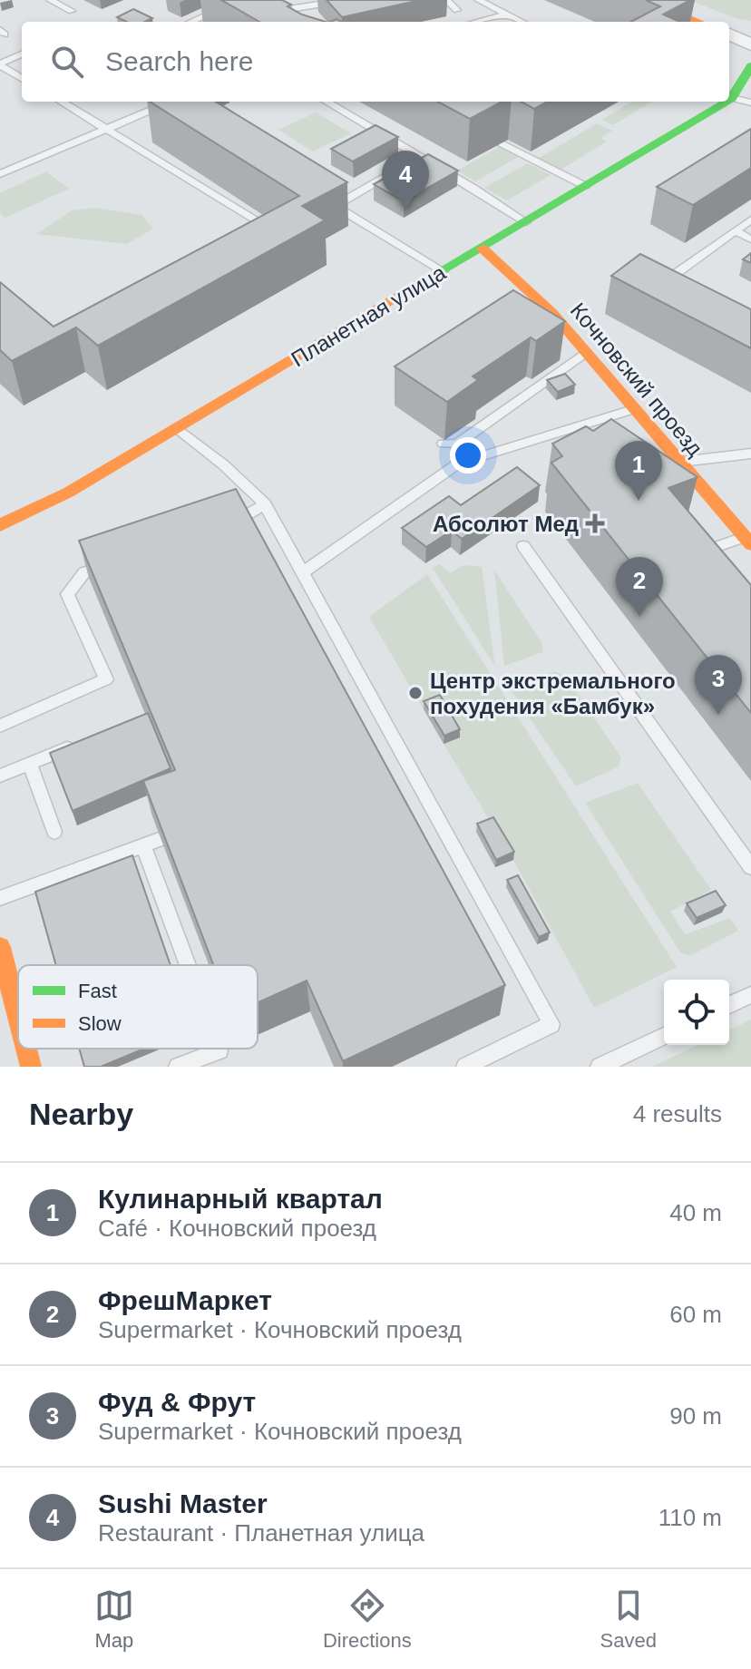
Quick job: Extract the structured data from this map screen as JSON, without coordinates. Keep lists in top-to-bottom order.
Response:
{
  "streets": {
    "street": ["Планетная улица", "Кочновский проезд"]
  },
  "crossings": [
    ["Планетная улица", "Кочновский проезд"]
  ],
  "places": {
    "health": ["Абсолют Мед"],
    "other": ["Центр экстремального похудения «Бамбук»"]
  },
  "legend": ["Fast", "Slow"],
  "page": {
    "search": "Search here",
    "pins": [
      "4",
      "1",
      "2",
      "3"
    ],
    "heading": ["Nearby", "4 results"],
    "list": [
      {
        "mark": "1",
        "name": "Кулинарный квартал",
        "note": "Café · Кочновский проезд",
        "value": "40 m"
      },
      {
        "mark": "2",
        "name": "ФрешМаркет",
        "note": "Supermarket · Кочновский проезд",
        "value": "60 m"
      },
      {
        "mark": "3",
        "name": "Фуд & Фрут",
        "note": "Supermarket · Кочновский проезд",
        "value": "90 m"
      },
      {
        "mark": "4",
        "name": "Sushi Master",
        "note": "Restaurant · Планетная улица",
        "value": "110 m"
      }
    ],
    "nav": ["Map", "Directions", "Saved"]
  }
}
